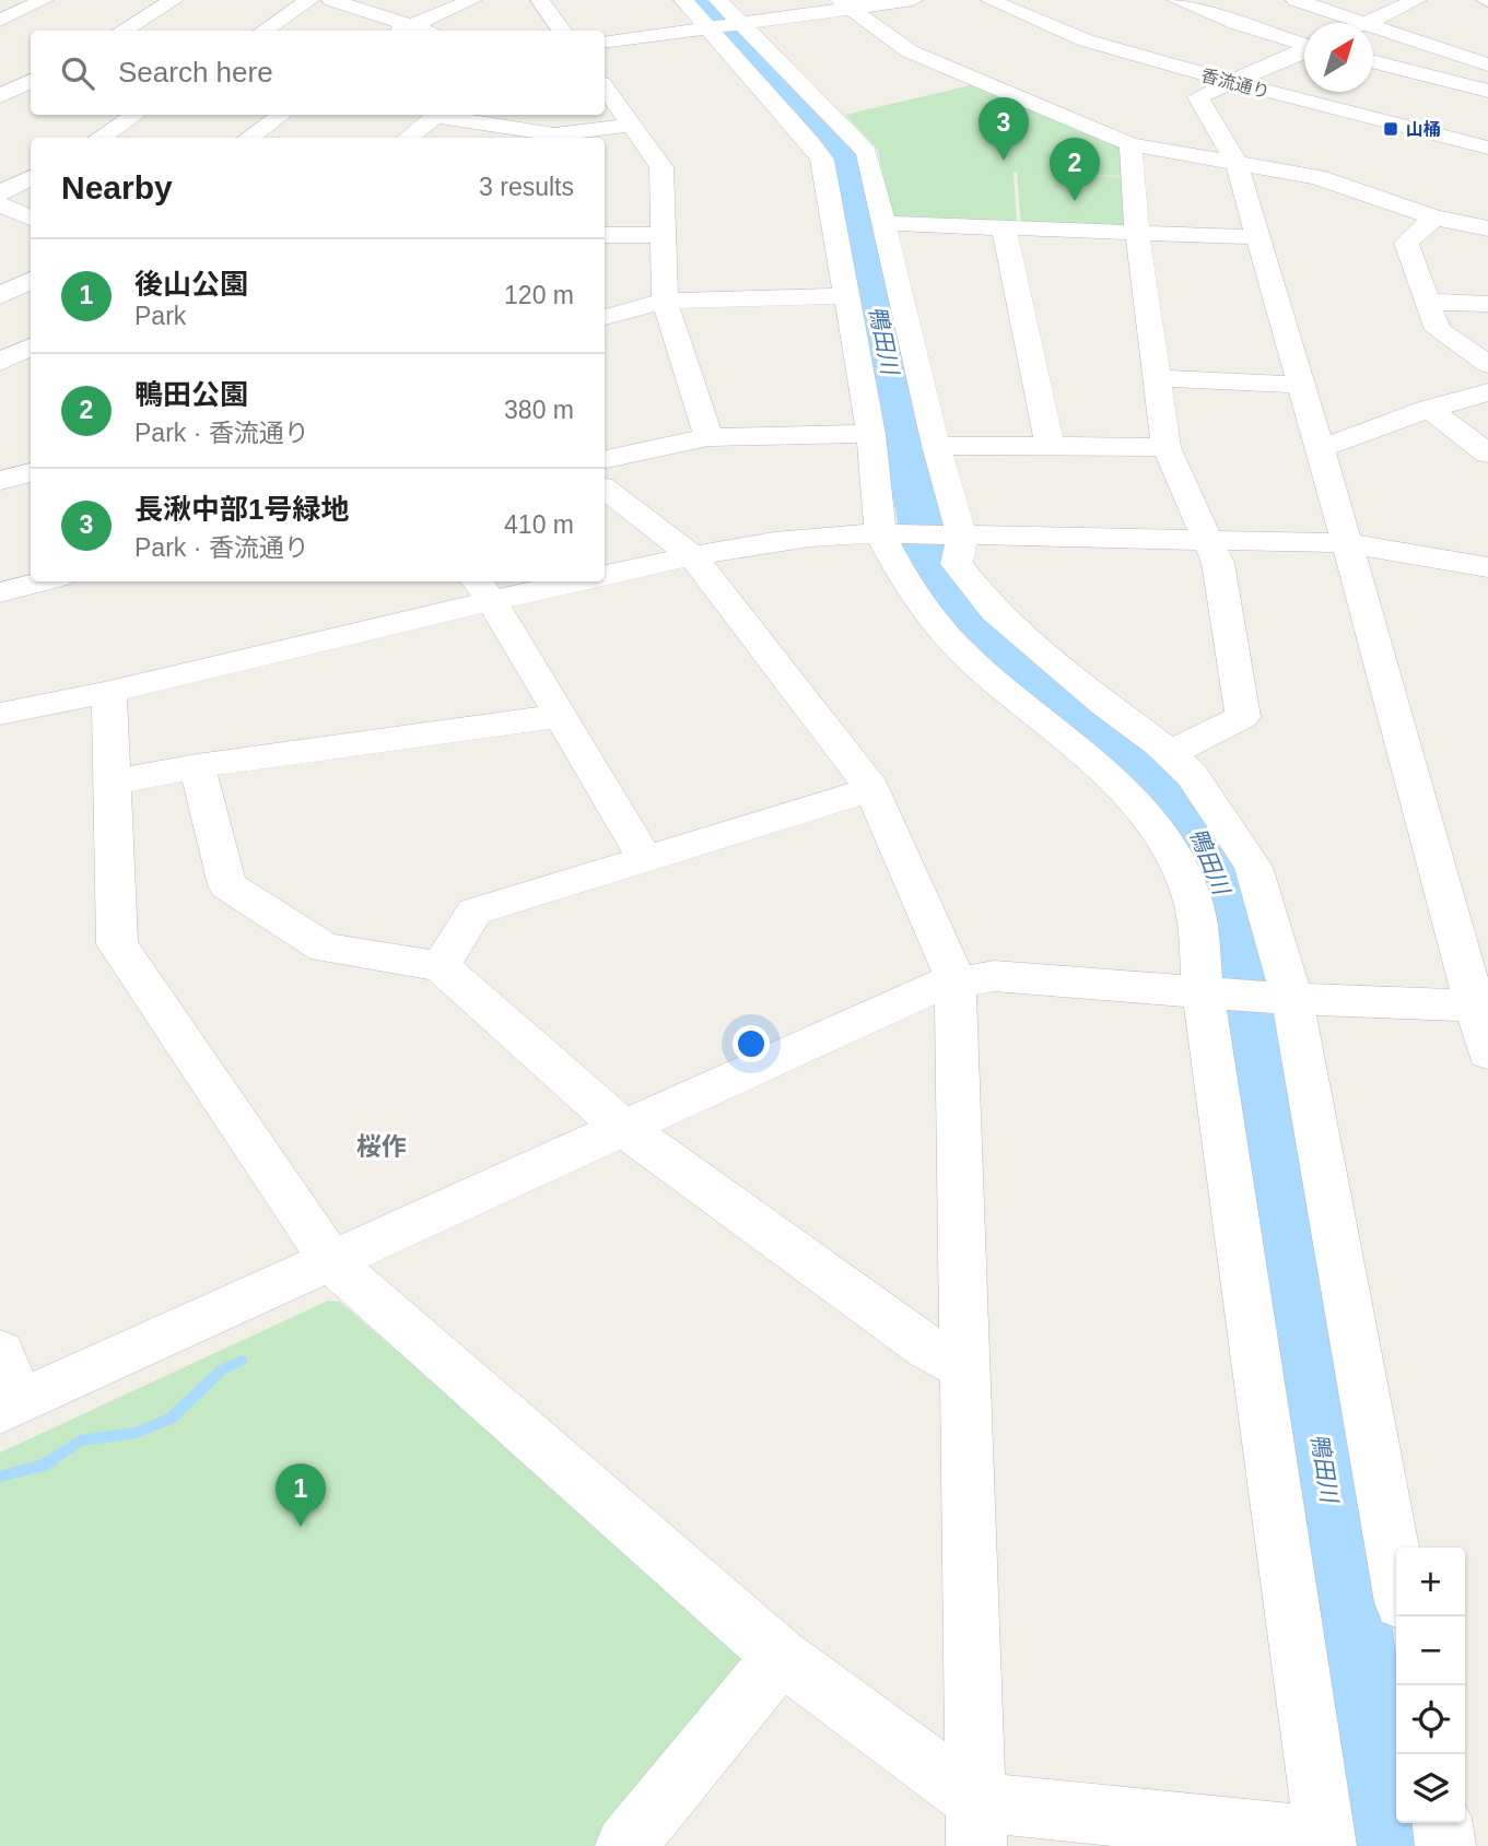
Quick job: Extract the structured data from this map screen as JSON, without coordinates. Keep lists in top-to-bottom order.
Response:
{
  "streets": {
    "street": ["香流通り"]
  },
  "districts": ["桜作"],
  "water": ["鴨田川"],
  "places": {
    "transit": ["山桶"]
  },
  "north": "top right",
  "page": {
    "search": "Search here",
    "pins": ["3", "2", "1"],
    "heading": ["Nearby", "3 results"],
    "list": [
      {
        "mark": "1",
        "name": "後山公園",
        "note": "Park",
        "value": "120 m"
      },
      {
        "mark": "2",
        "name": "鴨田公園",
        "note": "Park · 香流通り",
        "value": "380 m"
      },
      {
        "mark": "3",
        "name": "長湫中部1号緑地",
        "note": "Park · 香流通り",
        "value": "410 m"
      }
    ],
    "map_buttons": ["+", "−"]
  }
}
